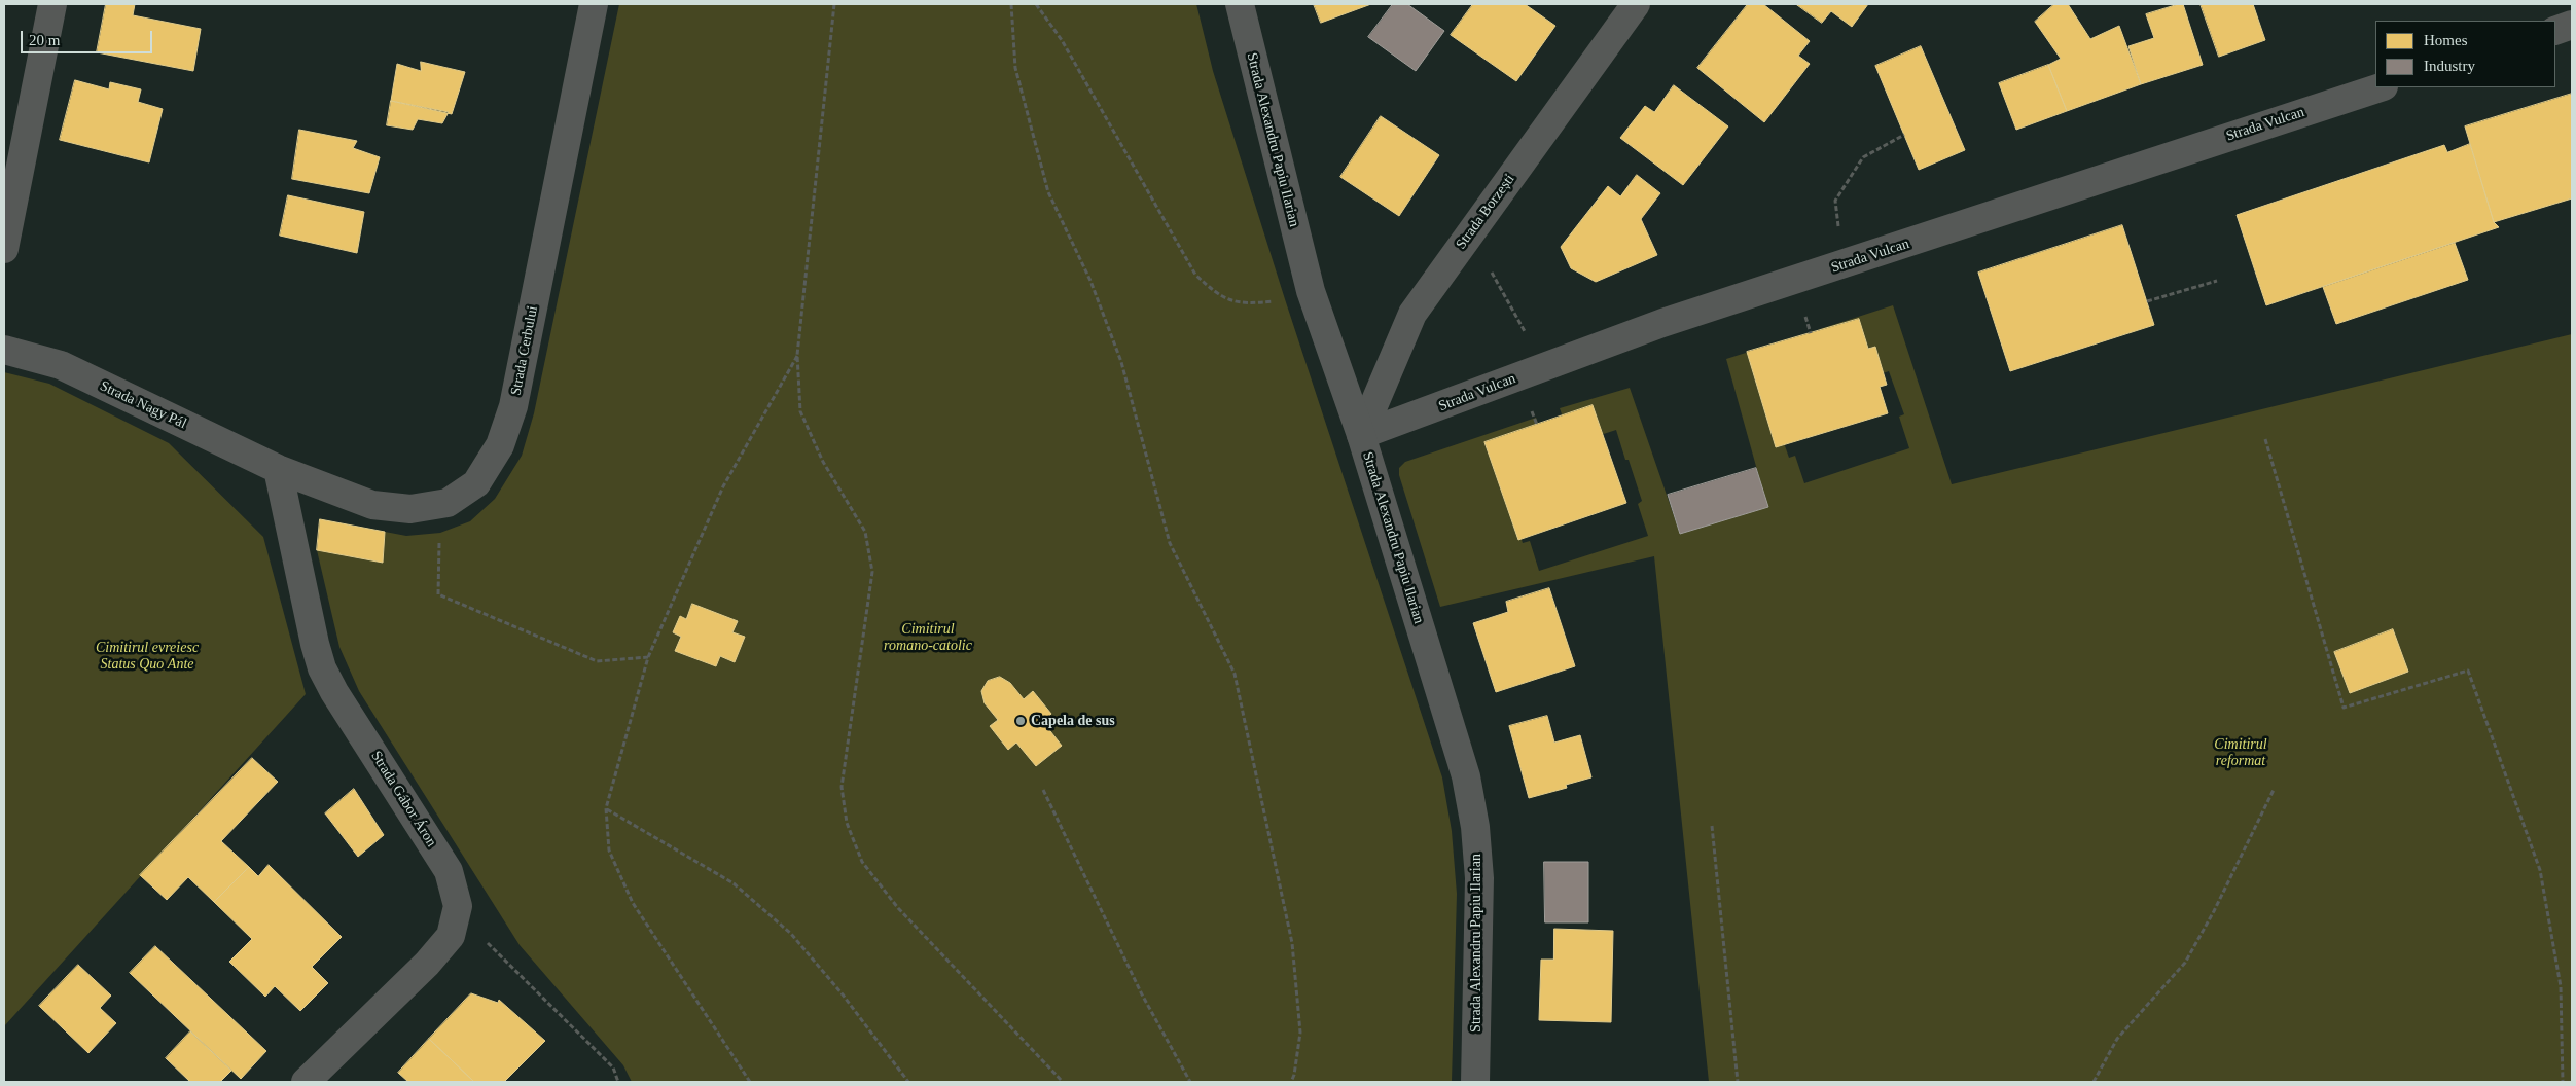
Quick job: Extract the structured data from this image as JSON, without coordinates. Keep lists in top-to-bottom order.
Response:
{
  "streets": {
    "street": [
      "Strada Vulcan",
      "Strada Alexandru Papiu Ilarian",
      "Strada Borzești",
      "Strada Cerbului",
      "Strada Nagy Pál",
      "Strada Gábor Áron"
    ]
  },
  "crossings": [
    ["Strada Vulcan", "Strada Alexandru Papiu Ilarian"],
    ["Strada Vulcan", "Strada Borzești"],
    ["Strada Alexandru Papiu Ilarian", "Strada Borzești"],
    ["Strada Cerbului", "Strada Nagy Pál"],
    ["Strada Cerbului", "Strada Gábor Áron"],
    ["Strada Nagy Pál", "Strada Gábor Áron"]
  ],
  "parks": ["Cimitirul romano-catolic", "Cimitirul evreiesc Status Quo Ante", "Cimitirul reformat"],
  "places": ["Capela de sus"],
  "legend": ["Homes", "Industry"],
  "scale_bar": "20 m"
}
